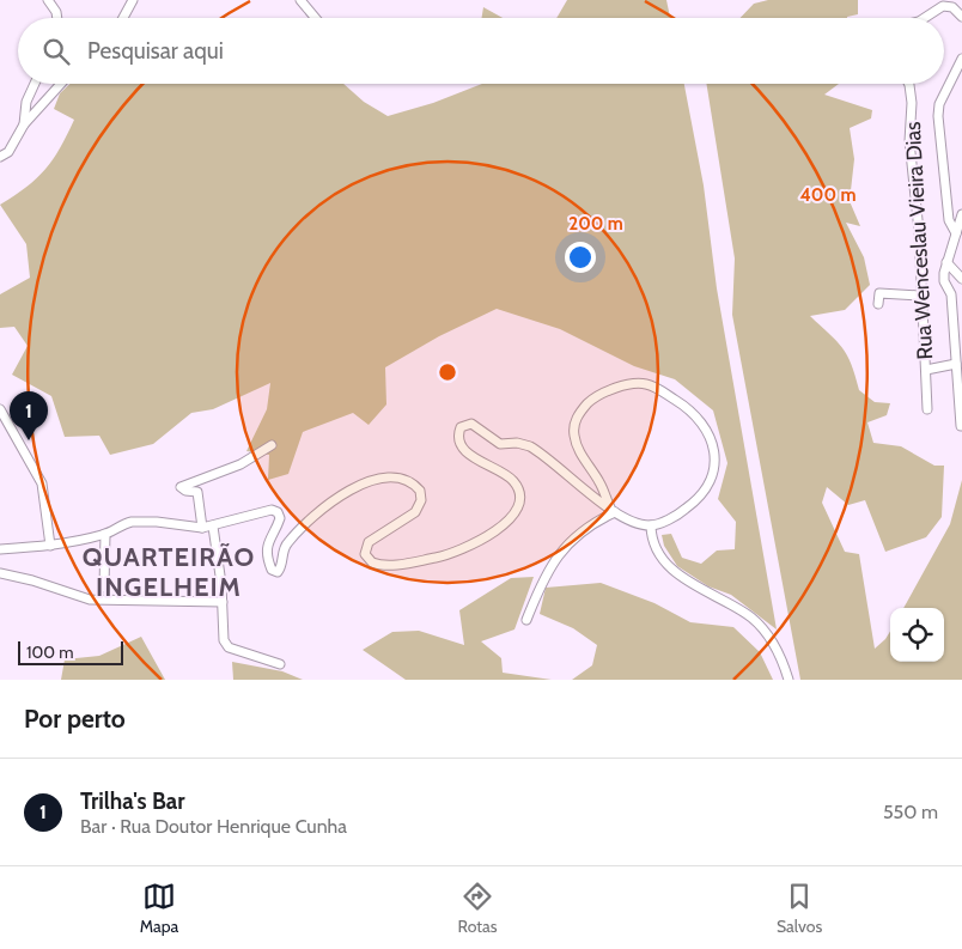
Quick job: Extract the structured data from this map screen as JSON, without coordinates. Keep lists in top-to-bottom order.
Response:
{
  "streets": {
    "street": ["Rua Wenceslau Vieira Dias"]
  },
  "districts": ["QUARTEIRÃO INGELHEIM"],
  "scale_bar": "100 m",
  "page": {
    "search": "Pesquisar aqui",
    "pins": "1",
    "scale": "100 m",
    "heading": "Por perto",
    "list": [
      {
        "mark": "1",
        "name": "Trilha's Bar",
        "note": "Bar · Rua Doutor Henrique Cunha",
        "value": "550 m"
      }
    ],
    "nav": ["Mapa", "Rotas", "Salvos"]
  },
  "rings": ["400 m", "200 m"]
}
